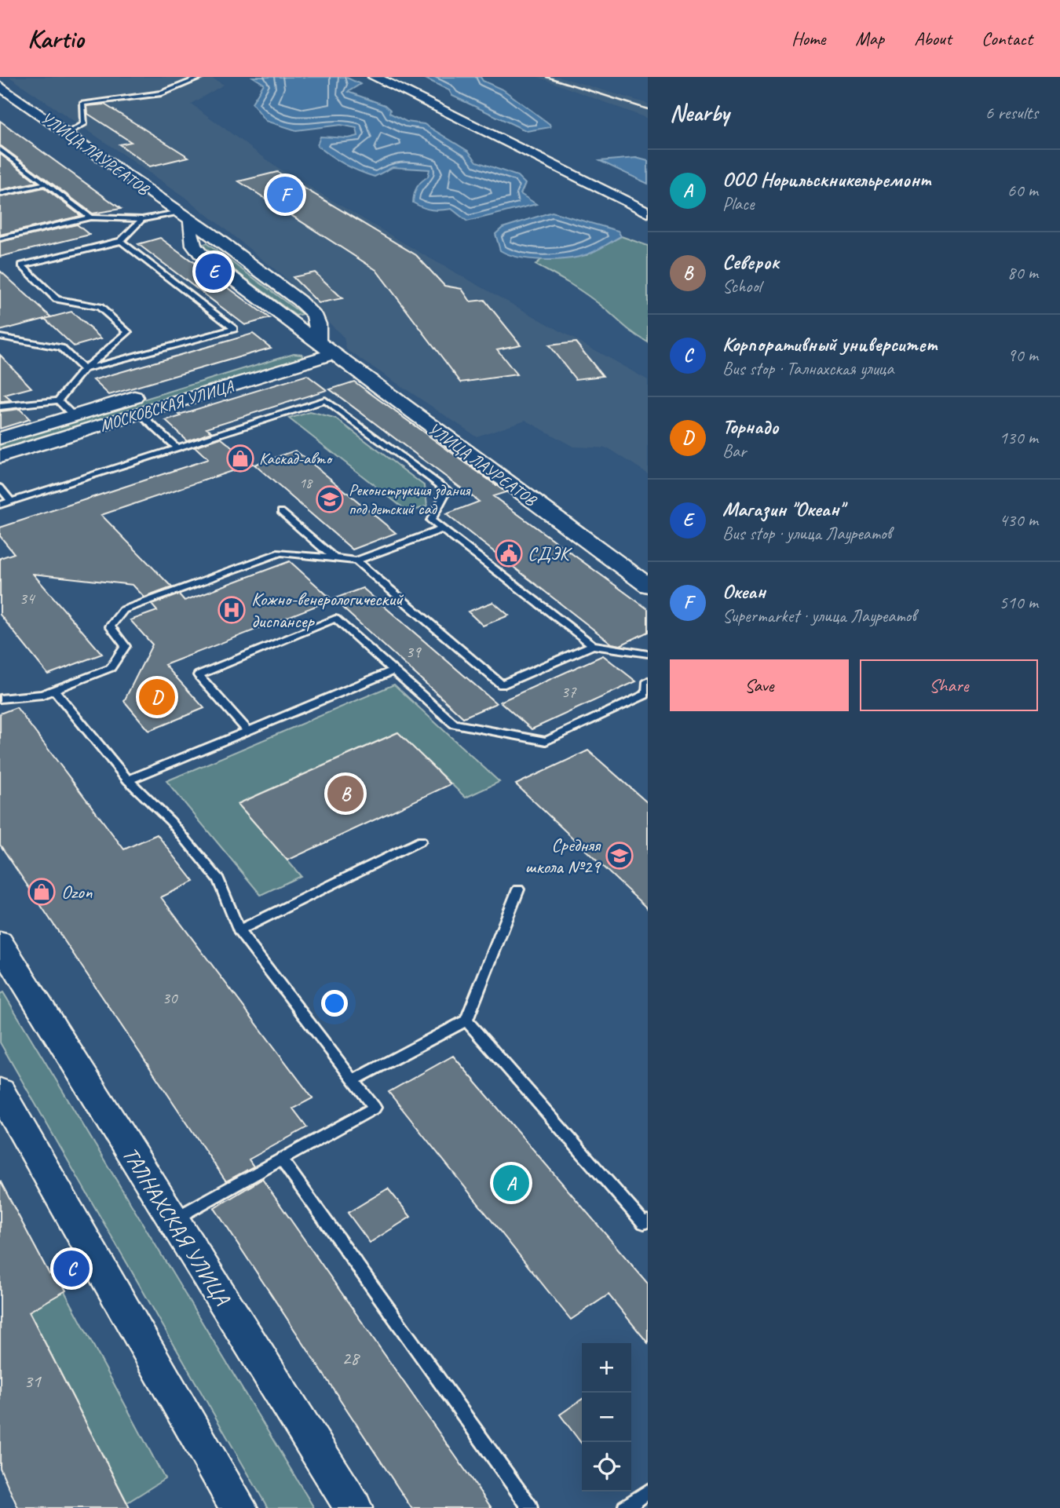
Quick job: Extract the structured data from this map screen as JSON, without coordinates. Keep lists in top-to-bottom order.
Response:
{
  "streets": {
    "street": ["УЛИЦА ЛАУРЕАТОВ", "МОСКОВСКАЯ УЛИЦА", "ТАЛНАХСКАЯ УЛИЦА"]
  },
  "crossings": [
    ["УЛИЦА ЛАУРЕАТОВ", "МОСКОВСКАЯ УЛИЦА"]
  ],
  "places": {
    "shop": ["Каскад-авто", "Ozon"],
    "school or university": ["Реконструкция здания под детский сад", "Средняя школа №29"],
    "public building": ["СДЭК"],
    "hospital": ["Кожно-венерологический диспансер"]
  },
  "house_numbers": [
    "18",
    "34",
    "39",
    "37",
    "30",
    "28",
    "31"
  ],
  "page": {
    "header": "Kartio",
    "nav": [
      "Home",
      "Map",
      "About",
      "Contact"
    ],
    "heading": ["Nearby", "6 results"],
    "list": [
      {
        "mark": "A",
        "name": "ООО Норильскникельремонт",
        "note": "Place",
        "value": "60 m"
      },
      {
        "mark": "B",
        "name": "Северок",
        "note": "School",
        "value": "80 m"
      },
      {
        "mark": "C",
        "name": "Корпоративный университет",
        "note": "Bus stop · Талнахская улица",
        "value": "90 m"
      },
      {
        "mark": "D",
        "name": "Торнадо",
        "note": "Bar",
        "value": "130 m"
      },
      {
        "mark": "E",
        "name": "Магазин \"Океан\"",
        "note": "Bus stop · улица Лауреатов",
        "value": "430 m"
      },
      {
        "mark": "F",
        "name": "Океан",
        "note": "Supermarket · улица Лауреатов",
        "value": "510 m"
      }
    ],
    "pins": [
      "F",
      "E",
      "D",
      "B",
      "A",
      "C"
    ],
    "buttons": ["Save", "Share"],
    "map_buttons": ["+", "−"]
  }
}
